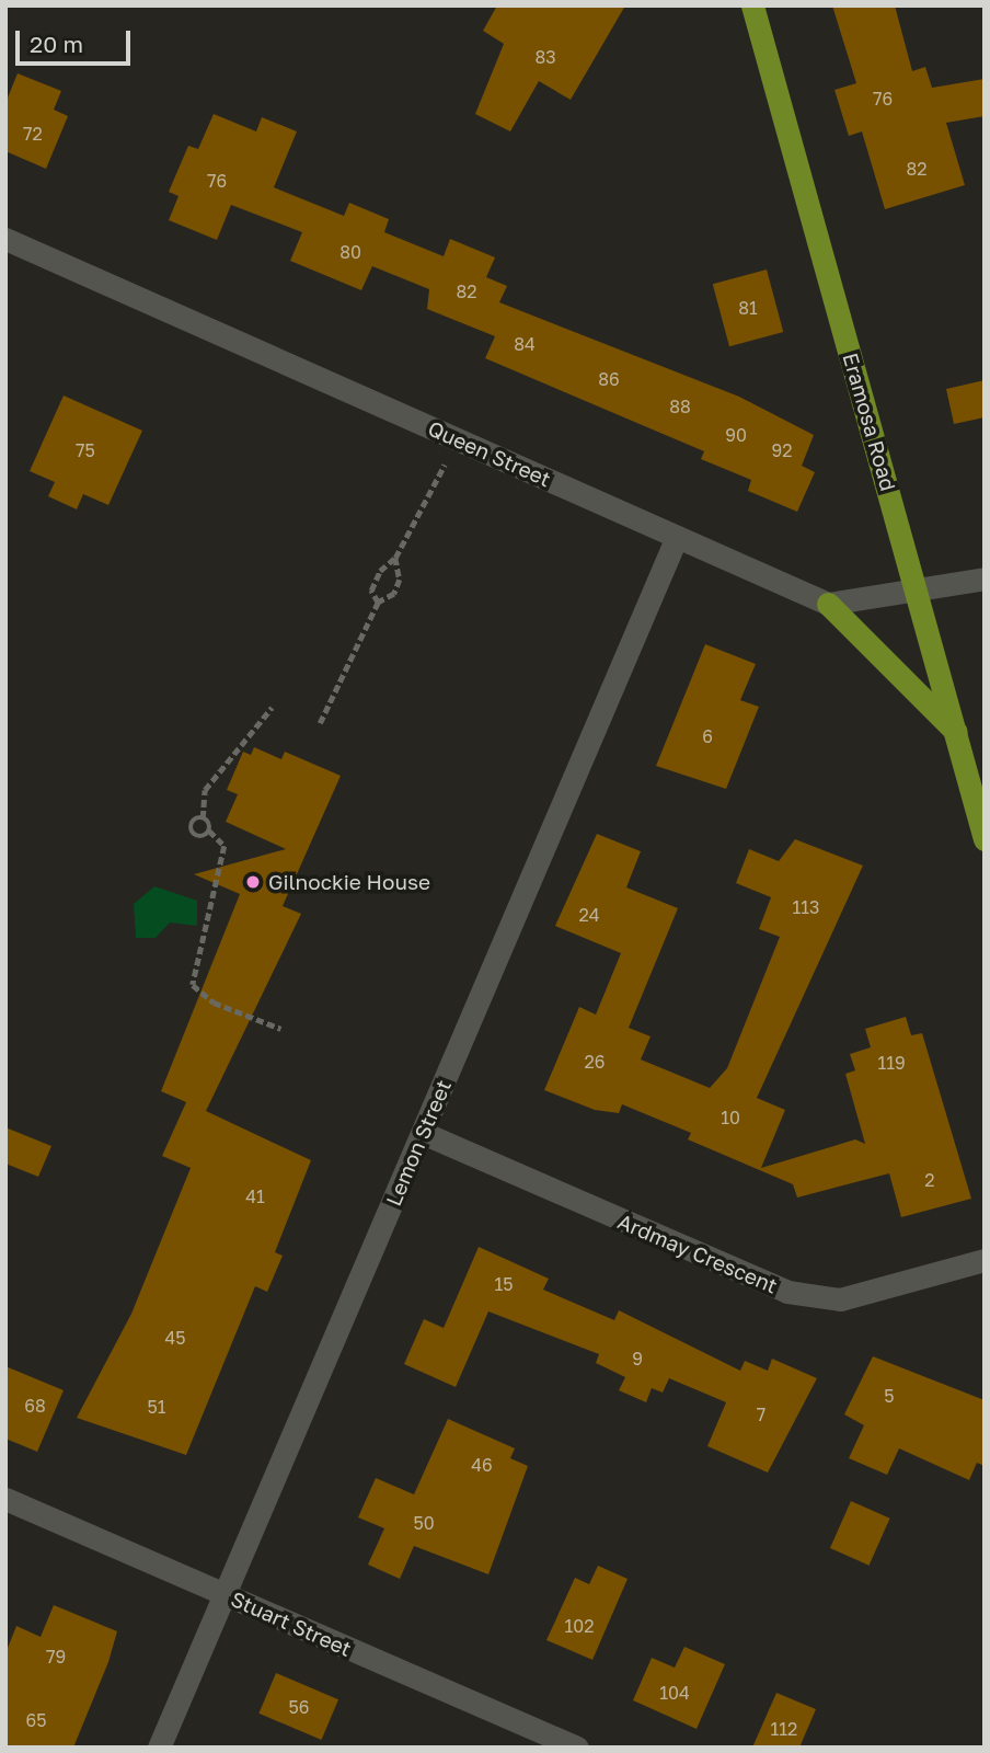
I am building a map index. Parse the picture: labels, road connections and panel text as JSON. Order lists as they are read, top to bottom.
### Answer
{
  "streets": {
    "main road": ["Eramosa Road"],
    "street": [
      "Queen Street",
      "Lemon Street",
      "Ardmay Crescent",
      "Stuart Street"
    ]
  },
  "crossings": [
    ["Queen Street", "Lemon Street"],
    ["Lemon Street", "Ardmay Crescent"],
    ["Lemon Street", "Stuart Street"]
  ],
  "places": ["Gilnockie House"],
  "house_numbers": [
    "83",
    "76",
    "72",
    "82",
    "76",
    "80",
    "82",
    "81",
    "84",
    "86",
    "88",
    "90",
    "75",
    "92",
    "6",
    "113",
    "24",
    "26",
    "119",
    "10",
    "2",
    "41",
    "15",
    "45",
    "9",
    "5",
    "68",
    "51",
    "7",
    "46",
    "50",
    "102",
    "79",
    "104",
    "56",
    "65",
    "112"
  ],
  "scale_bar": "20 m"
}
